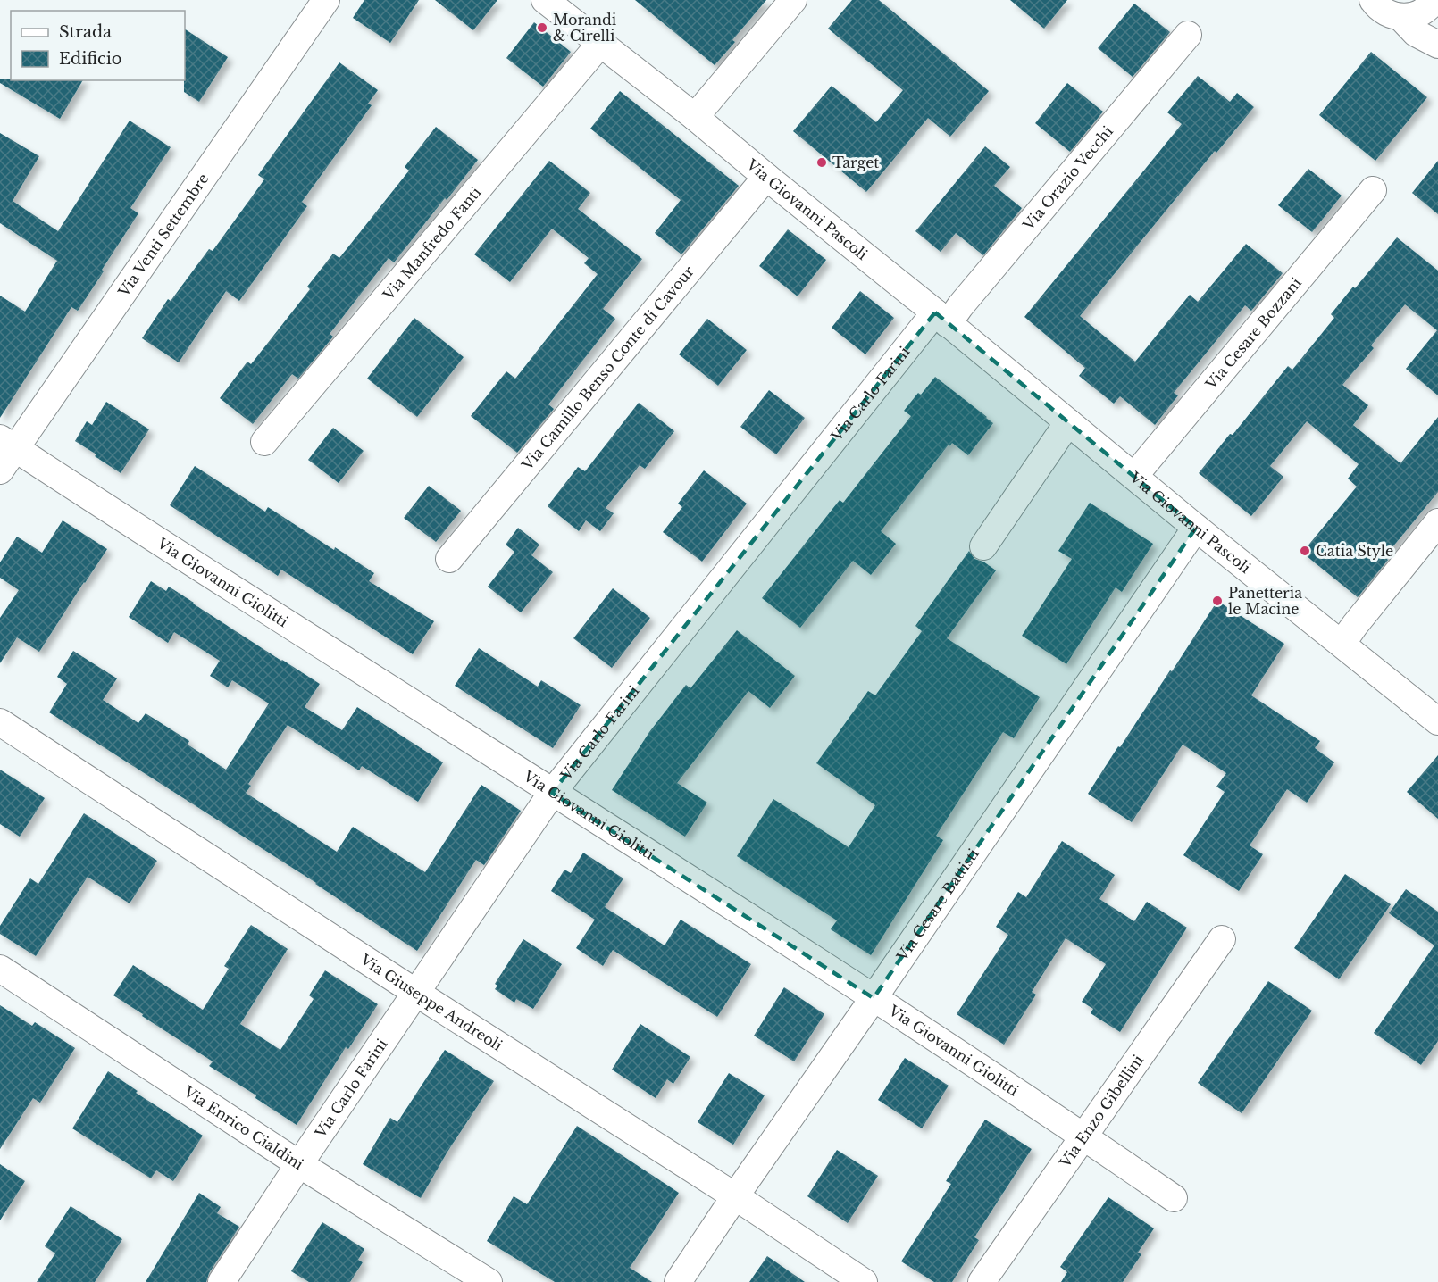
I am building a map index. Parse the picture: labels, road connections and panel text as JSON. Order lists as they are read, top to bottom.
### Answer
{
  "streets": {
    "street": [
      "Via Orazio Vecchi",
      "Via Giovanni Pascoli",
      "Via Venti Settembre",
      "Via Manfredo Fanti",
      "Via Cesare Bozzani",
      "Via Camillo Benso Conte di Cavour",
      "Via Carlo Farini",
      "Via Giovanni Giolitti",
      "Via Cesare Battisti",
      "Via Giuseppe Andreoli",
      "Via Enzo Gibellini",
      "Via Enrico Cialdini"
    ]
  },
  "crossings": [
    ["Via Orazio Vecchi", "Via Giovanni Pascoli"],
    ["Via Orazio Vecchi", "Via Carlo Farini"],
    ["Via Giovanni Pascoli", "Via Manfredo Fanti"],
    ["Via Giovanni Pascoli", "Via Cesare Bozzani"],
    ["Via Giovanni Pascoli", "Via Camillo Benso Conte di Cavour"],
    ["Via Giovanni Pascoli", "Via Carlo Farini"],
    ["Via Giovanni Pascoli", "Via Cesare Battisti"],
    ["Via Venti Settembre", "Via Giovanni Giolitti"],
    ["Via Carlo Farini", "Via Giovanni Giolitti"],
    ["Via Carlo Farini", "Via Giuseppe Andreoli"],
    ["Via Carlo Farini", "Via Enrico Cialdini"],
    ["Via Giovanni Giolitti", "Via Cesare Battisti"],
    ["Via Giovanni Giolitti", "Via Enzo Gibellini"],
    ["Via Cesare Battisti", "Via Giuseppe Andreoli"]
  ],
  "places": [
    "Morandi & Cirelli",
    "Target",
    "Catia Style",
    "Panetteria le Macine"
  ],
  "legend": ["Strada", "Edificio"]
}
